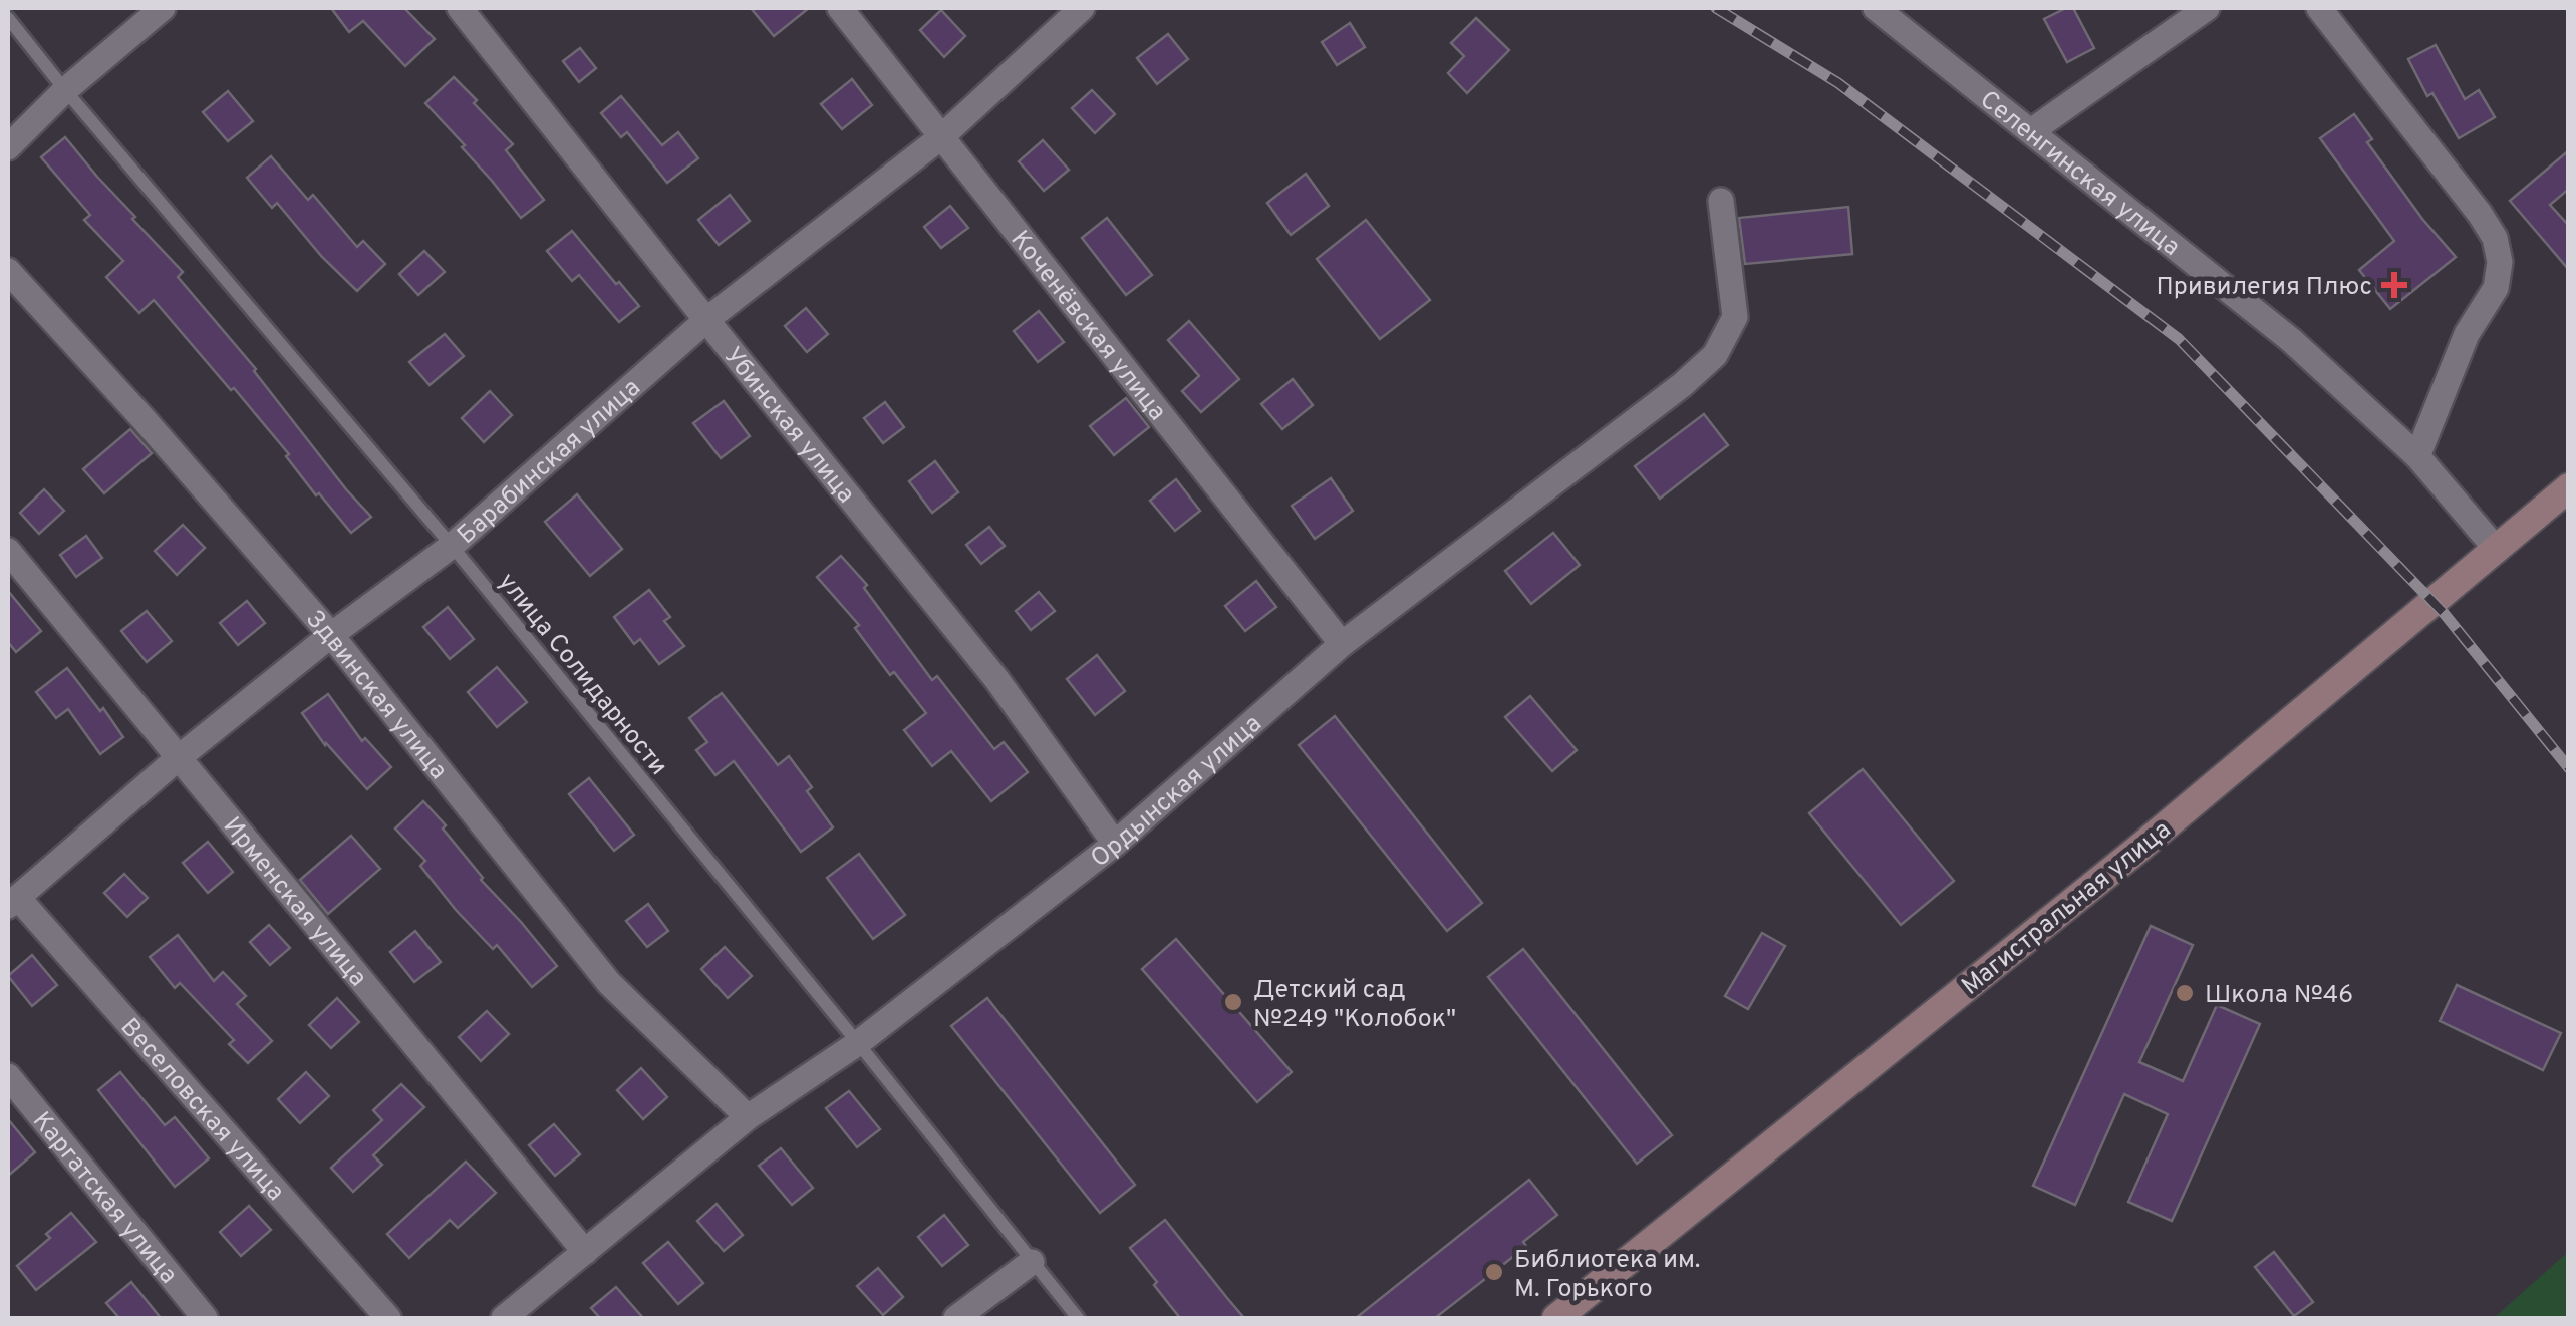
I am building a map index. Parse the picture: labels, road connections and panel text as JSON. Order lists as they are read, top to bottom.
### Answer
{
  "streets": {
    "main road": ["Магистральная улица"],
    "street": [
      "Селенгинская улица",
      "Коченёвская улица",
      "Убинская улица",
      "Барабинская улица",
      "Здвинская улица",
      "Ордынская улица",
      "Ирменская улица",
      "Веселовская улица",
      "Каргатская улица"
    ],
    "lane": ["улица Солидарности"]
  },
  "crossings": [
    ["Селенгинская улица", "Магистральная улица"],
    ["Коченёвская улица", "Барабинская улица"],
    ["Коченёвская улица", "Ордынская улица"],
    ["Убинская улица", "Барабинская улица"],
    ["Убинская улица", "Ордынская улица"],
    ["Барабинская улица", "улица Солидарности"],
    ["Барабинская улица", "Здвинская улица"],
    ["Барабинская улица", "Ирменская улица"],
    ["Барабинская улица", "Веселовская улица"],
    ["улица Солидарности", "Ордынская улица"],
    ["Здвинская улица", "Ордынская улица"],
    ["Ордынская улица", "Ирменская улица"]
  ],
  "places": {
    "health": ["Привилегия Плюс"],
    "other": ["Школа №46", "Детский сад №249 \"Колобок\"", "Библиотека им. М. Горького"]
  }
}
